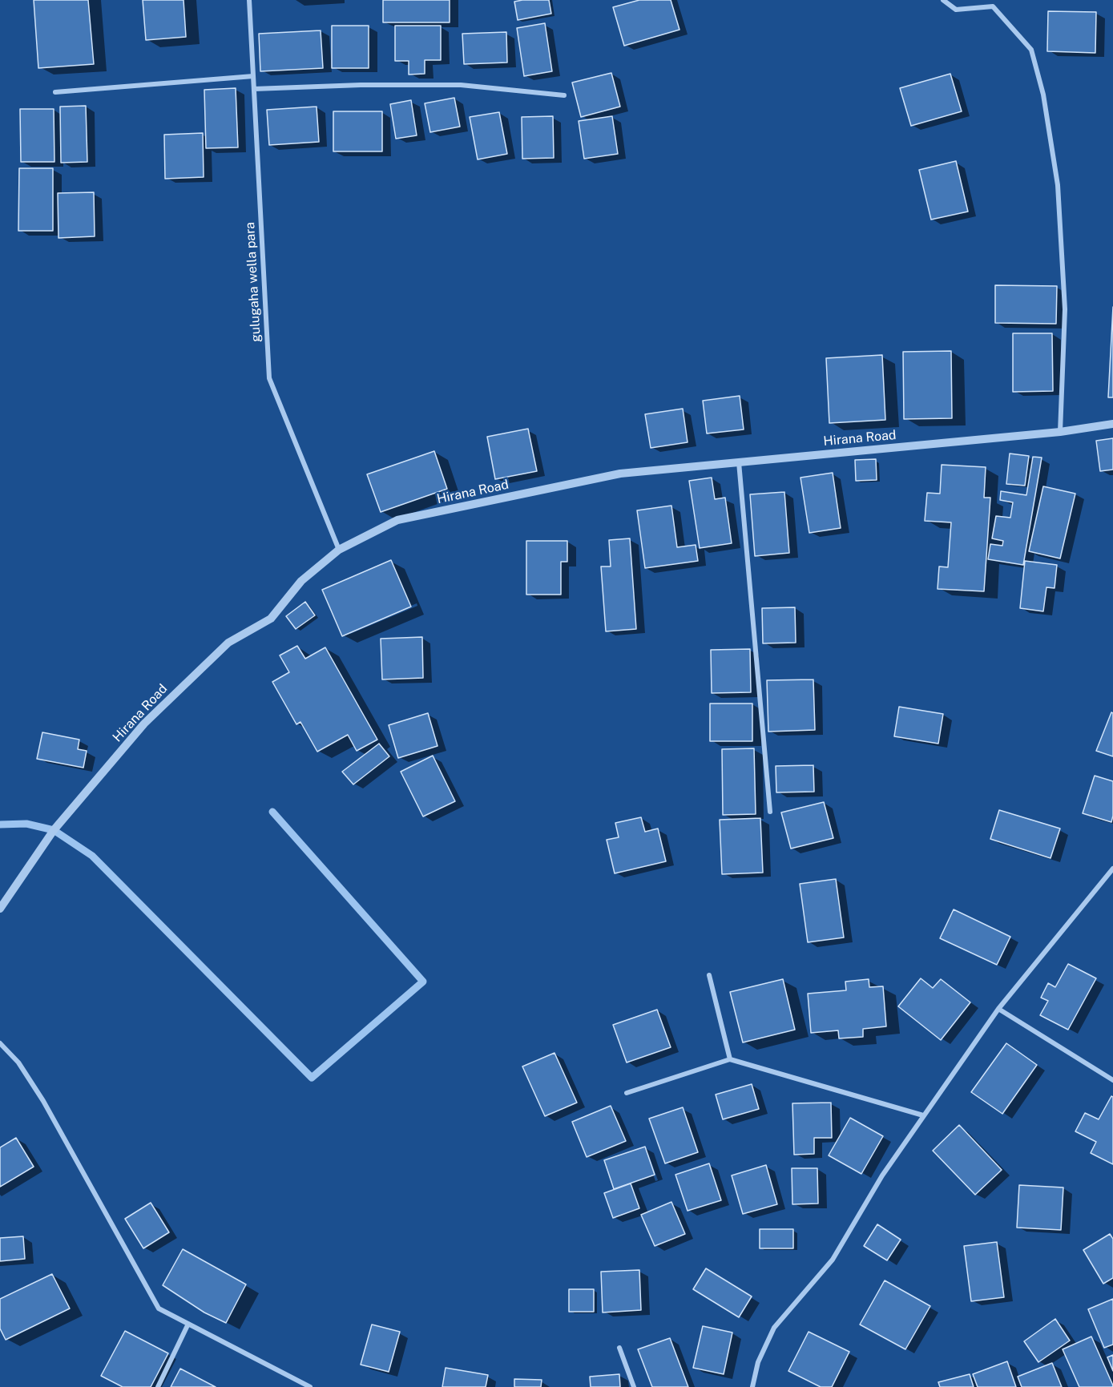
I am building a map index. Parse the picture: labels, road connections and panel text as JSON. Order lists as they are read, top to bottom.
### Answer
{
  "streets": {
    "street": ["gulugaha wella para", "Hirana Road"]
  },
  "crossings": [
    ["gulugaha wella para", "Hirana Road"]
  ]
}
